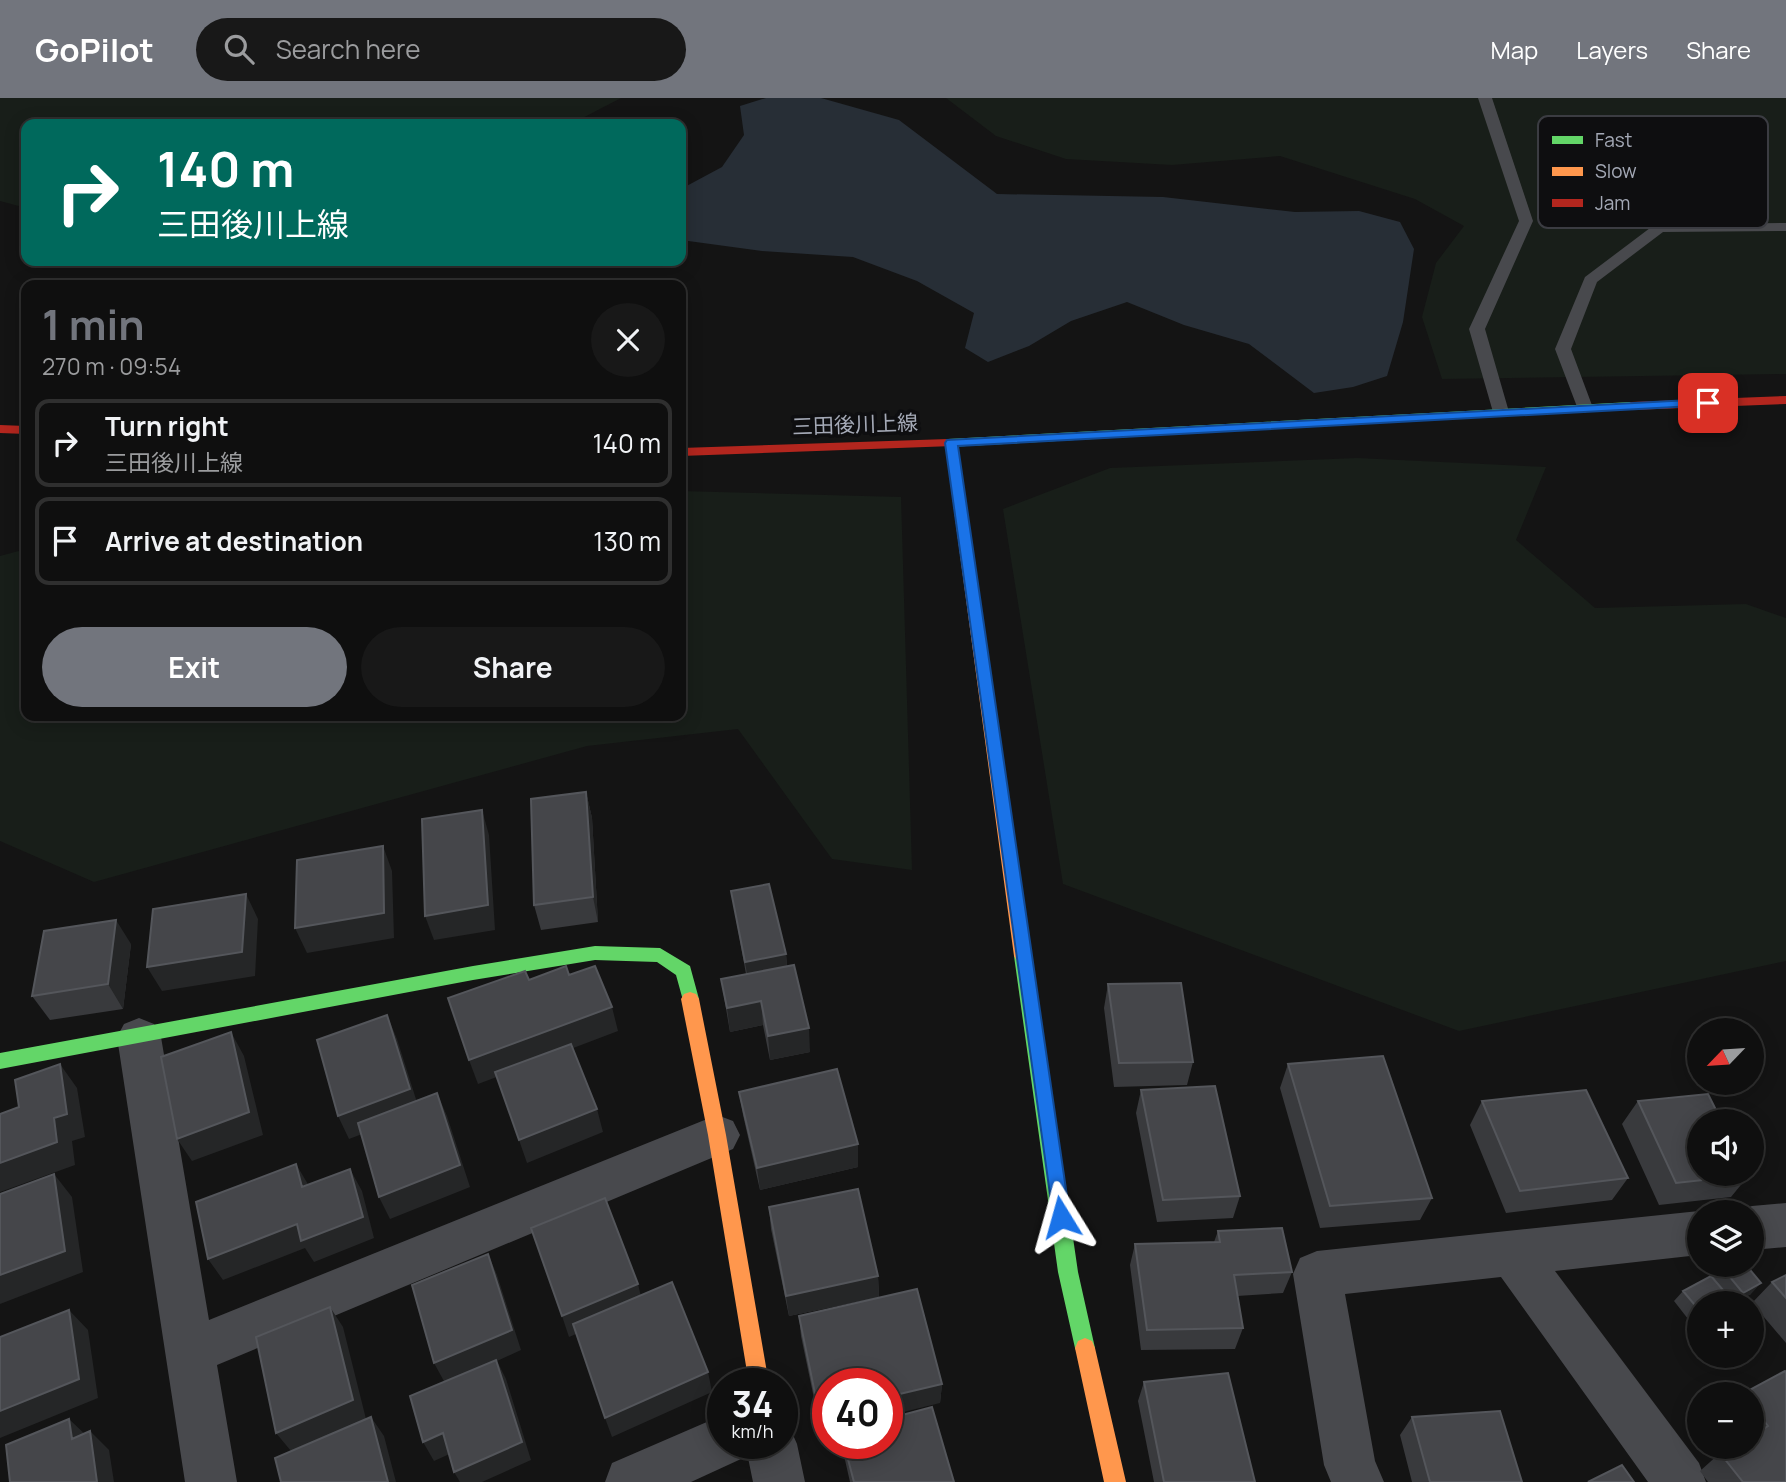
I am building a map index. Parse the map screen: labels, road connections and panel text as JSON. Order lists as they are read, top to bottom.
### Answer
{
  "streets": {
    "street": ["三田後川上線"]
  },
  "legend": ["Fast", "Slow", "Jam"],
  "north": "bottom left",
  "page": {
    "header": "GoPilot",
    "search": "Search here",
    "nav": ["Map", "Layers", "Share"],
    "turn": ["140 m", "三田後川上線"],
    "heading": ["1 min", "270 m · 09:54"],
    "list": [
      {
        "name": "Turn right",
        "note": "三田後川上線",
        "value": "140 m"
      },
      {
        "name": "Arrive at destination",
        "value": "130 m"
      }
    ],
    "buttons": ["Exit", "Share"],
    "map_buttons": ["+", "−"],
    "speed": "34 km/h",
    "limit": "40"
  }
}
